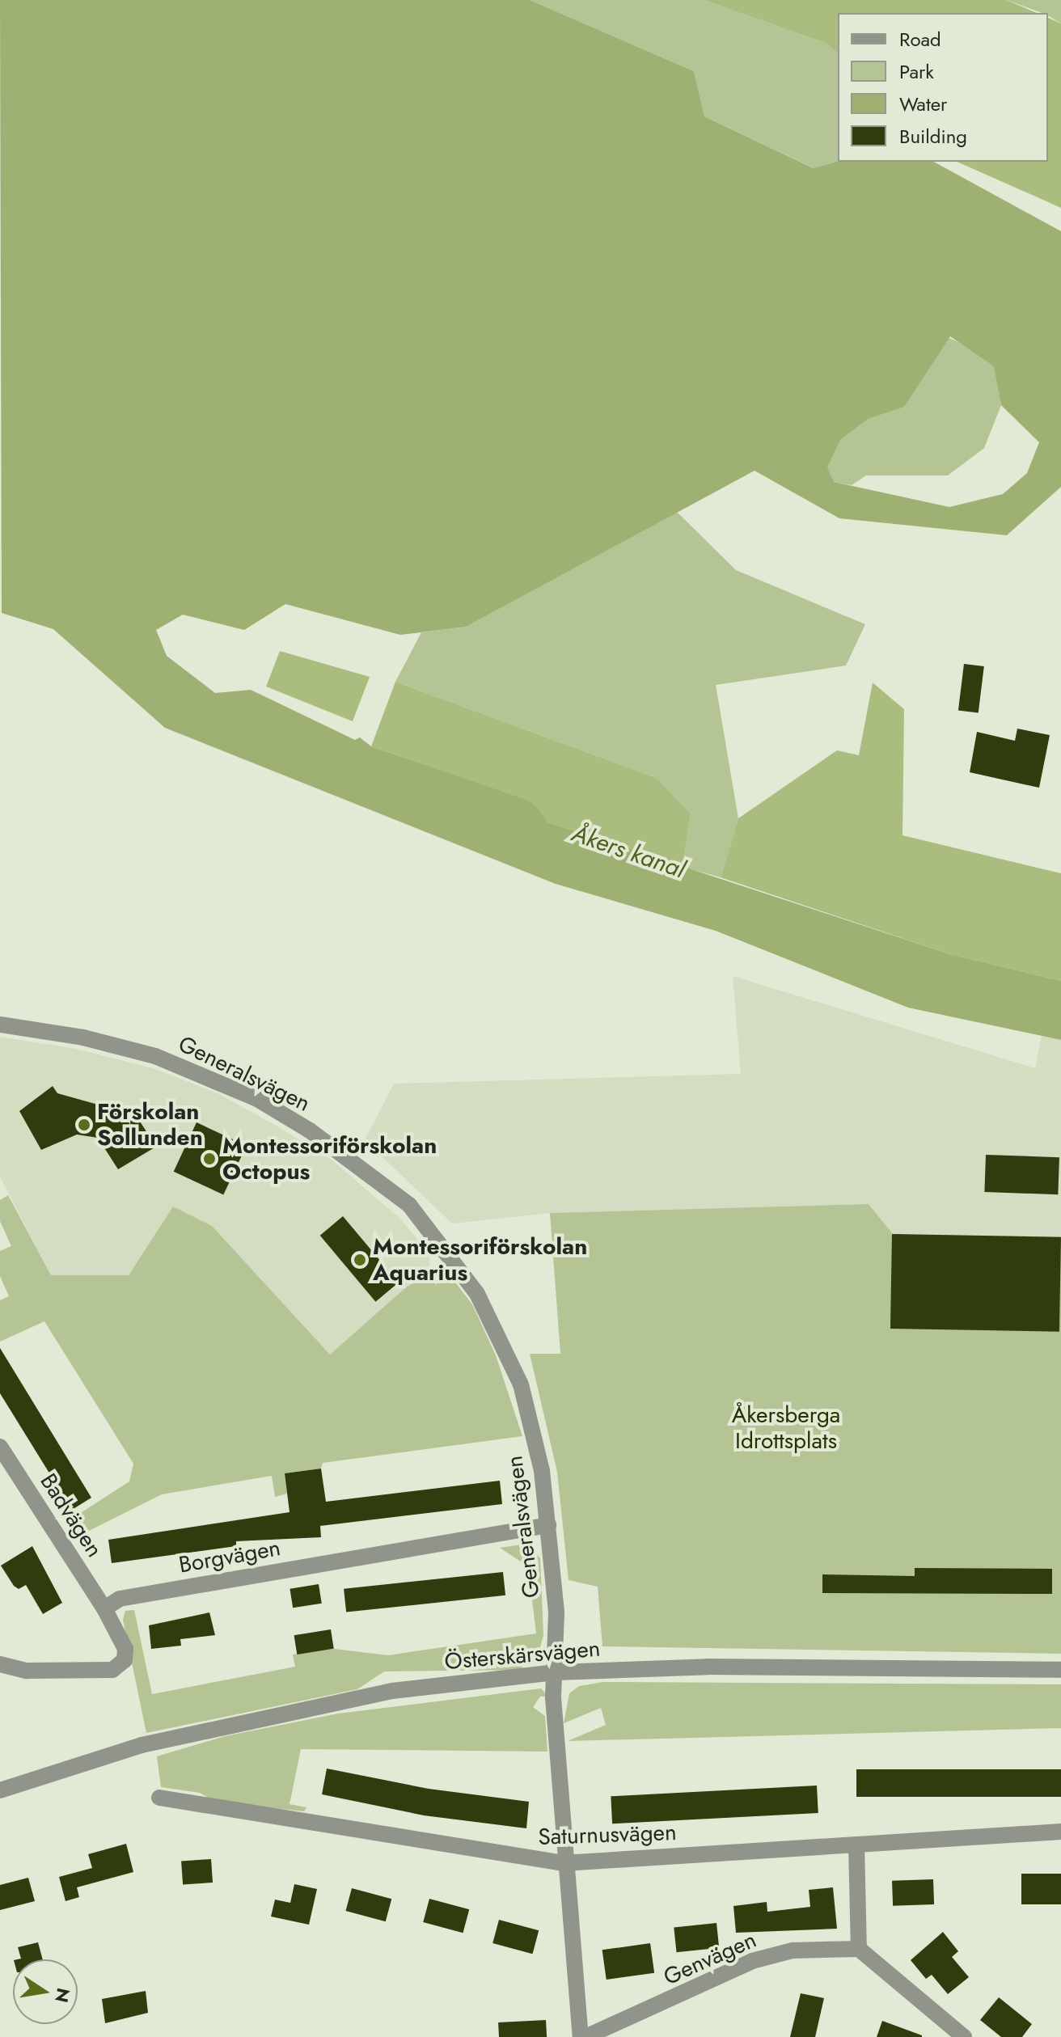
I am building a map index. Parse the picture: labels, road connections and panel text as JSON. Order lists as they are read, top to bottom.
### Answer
{
  "streets": {
    "street": [
      "Generalsvägen",
      "Badvägen",
      "Borgvägen",
      "Österskärsvägen",
      "Saturnusvägen",
      "Genvägen"
    ]
  },
  "crossings": [
    ["Generalsvägen", "Borgvägen"],
    ["Generalsvägen", "Österskärsvägen"],
    ["Generalsvägen", "Saturnusvägen"],
    ["Badvägen", "Borgvägen"]
  ],
  "water": ["Åkers kanal"],
  "parks": ["Åkersberga Idrottsplats"],
  "places": ["Förskolan Sollunden", "Montessoriförskolan Octopus", "Montessoriförskolan Aquarius"],
  "legend": [
    "Road",
    "Park",
    "Water",
    "Building"
  ],
  "north": "right"
}
